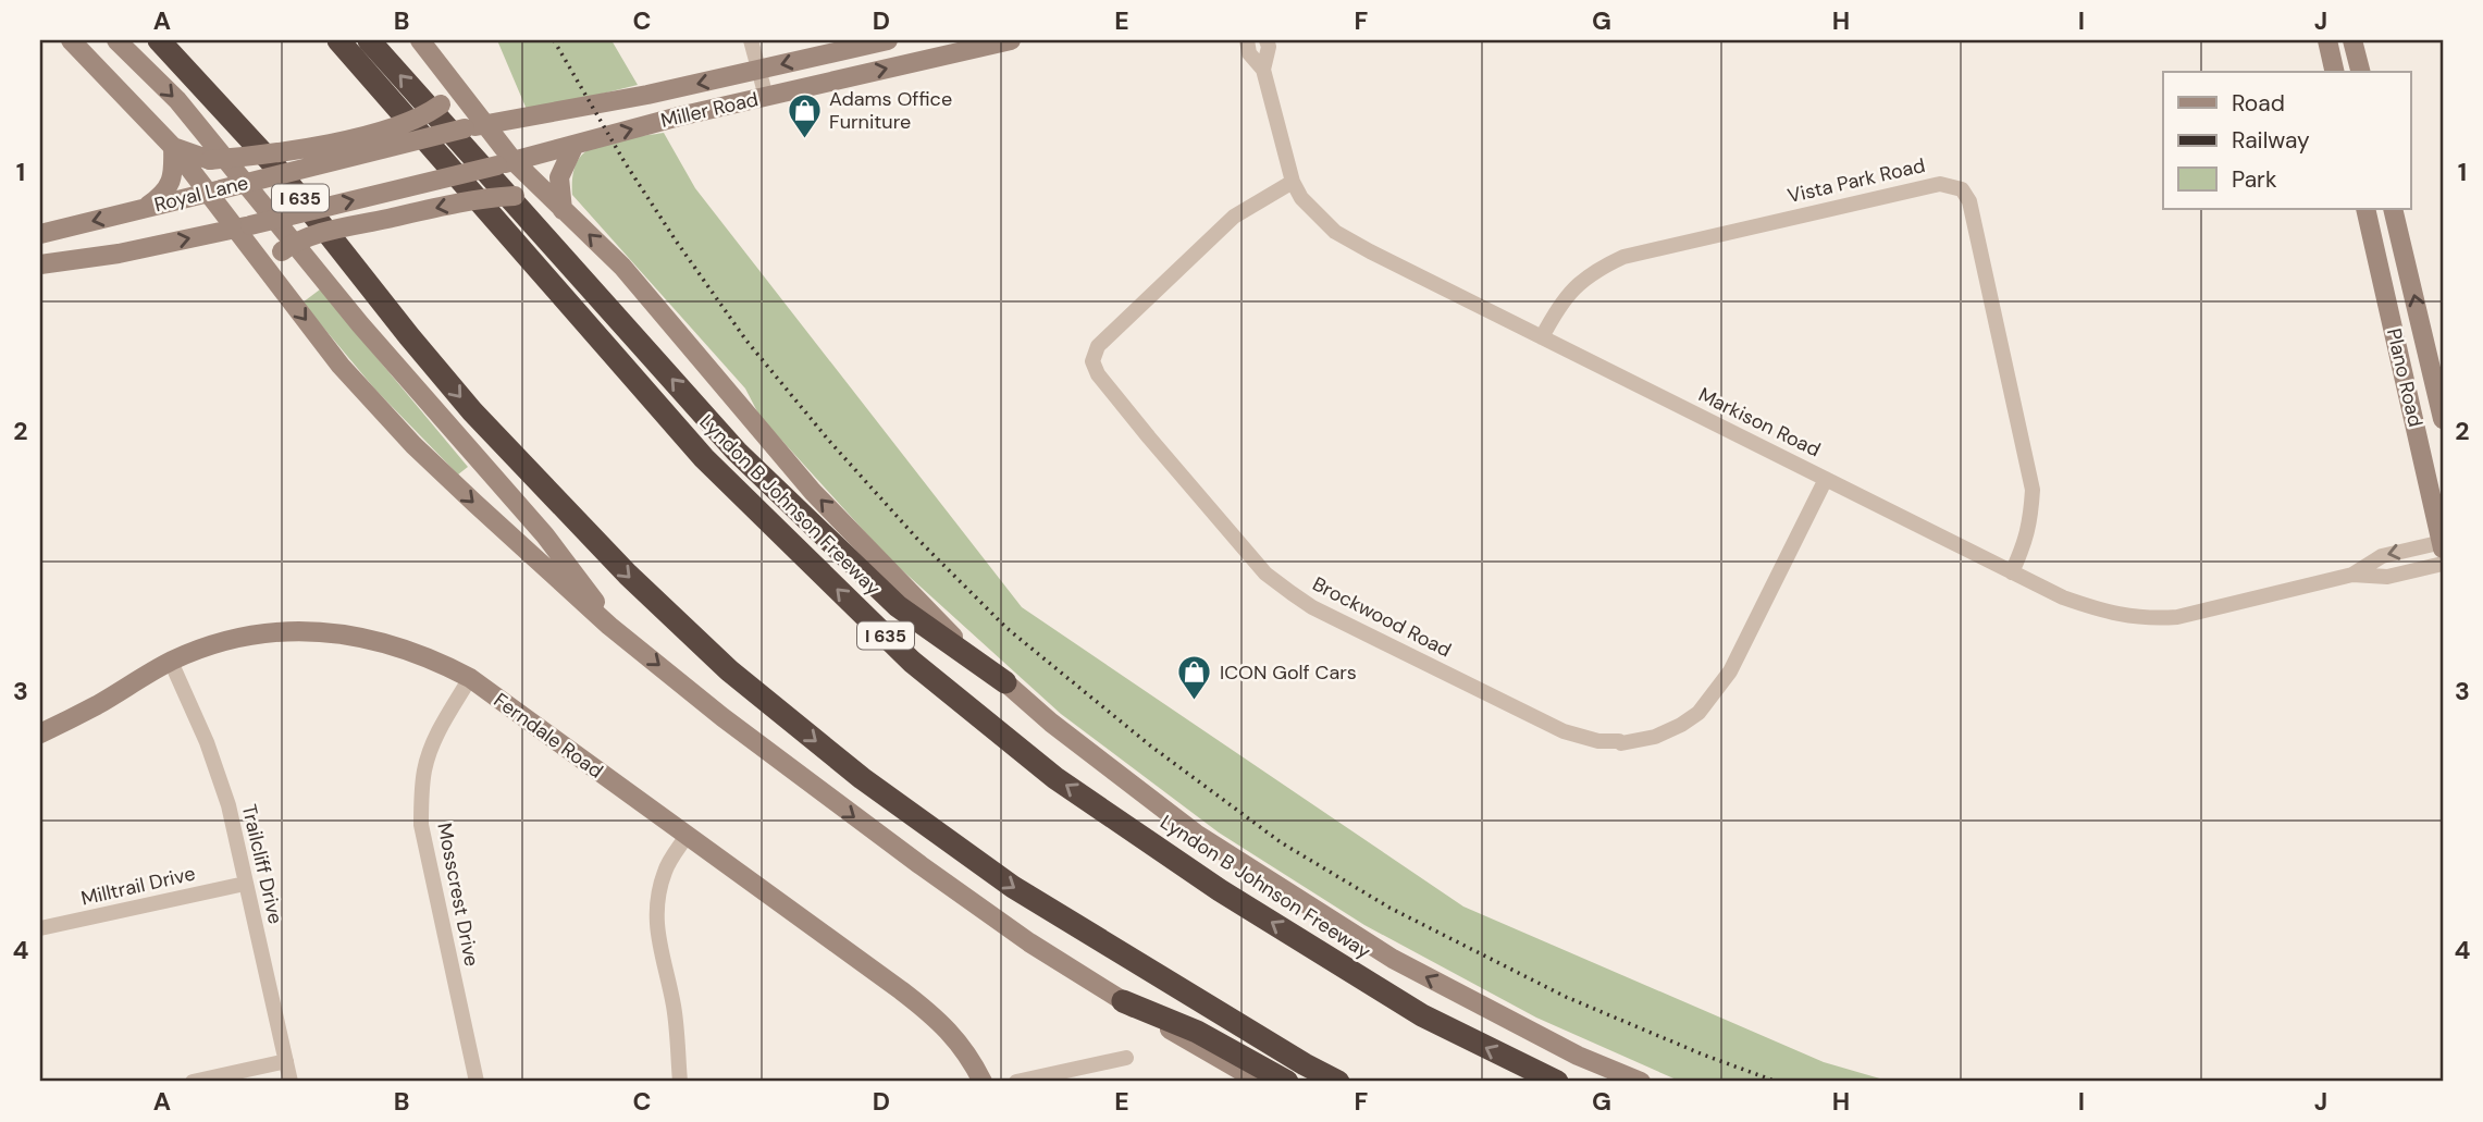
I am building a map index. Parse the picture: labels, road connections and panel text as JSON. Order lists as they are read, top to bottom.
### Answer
{
  "streets": {
    "highway": ["I 635", "Lyndon B Johnson Freeway"],
    "main road": [
      "Miller Road",
      "Royal Lane",
      "Plano Road",
      "Ferndale Road"
    ],
    "street": [
      "Vista Park Road",
      "Markison Road",
      "Brockwood Road",
      "Trailcliff Drive",
      "Milltrail Drive",
      "Mosscrest Drive"
    ]
  },
  "crossings": [
    ["Miller Road", "Royal Lane"],
    ["Vista Park Road", "Markison Road"],
    ["Plano Road", "Markison Road"],
    ["Markison Road", "Brockwood Road"],
    ["Ferndale Road", "Trailcliff Drive"],
    ["Ferndale Road", "Mosscrest Drive"],
    ["Trailcliff Drive", "Milltrail Drive"]
  ],
  "places": {
    "shop": ["Adams Office Furniture", "ICON Golf Cars"]
  },
  "legend": ["Road", "Railway", "Park"],
  "grid": {
    "columns": [
      "A",
      "B",
      "C",
      "D",
      "E",
      "F",
      "G",
      "H",
      "I",
      "J"
    ],
    "rows": [
      "1",
      "2",
      "3",
      "4"
    ]
  }
}
